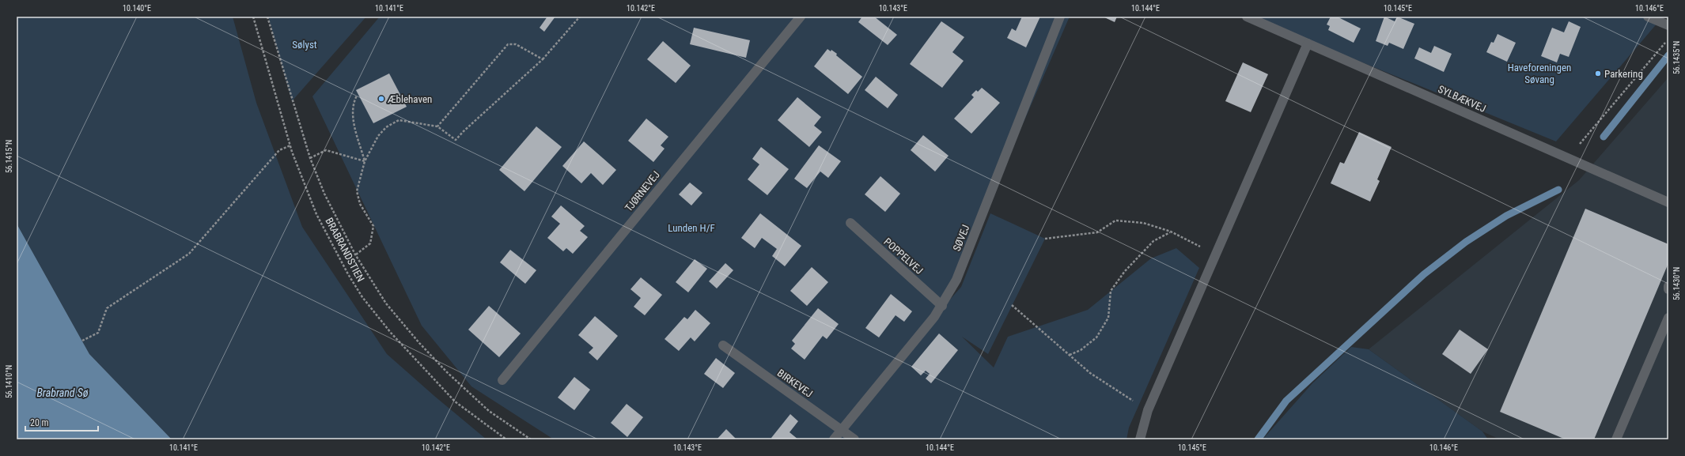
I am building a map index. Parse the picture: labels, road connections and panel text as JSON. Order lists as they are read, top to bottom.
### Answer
{
  "streets": {
    "street": [
      "SYLBÆKVEJ",
      "TJØRNEVEJ",
      "SØVEJ",
      "POPPELVEJ",
      "BIRKEVEJ"
    ],
    "path": ["BRABRANDSTIEN"]
  },
  "crossings": [
    ["SØVEJ", "POPPELVEJ"],
    ["SØVEJ", "BIRKEVEJ"]
  ],
  "water": ["Brabrand Sø"],
  "parks": ["Sølyst", "Haveforeningen Søvang", "Lunden H/F"],
  "places": ["Parkering", "Æblehaven"],
  "scale_bar": "20 m",
  "coordinates": [
    "10.140°E",
    "10.141°E",
    "10.142°E",
    "10.143°E",
    "10.144°E",
    "10.145°E",
    "10.146°E",
    "56.1435°N",
    "56.1415°N",
    "56.1430°N",
    "56.1410°N"
  ]
}
